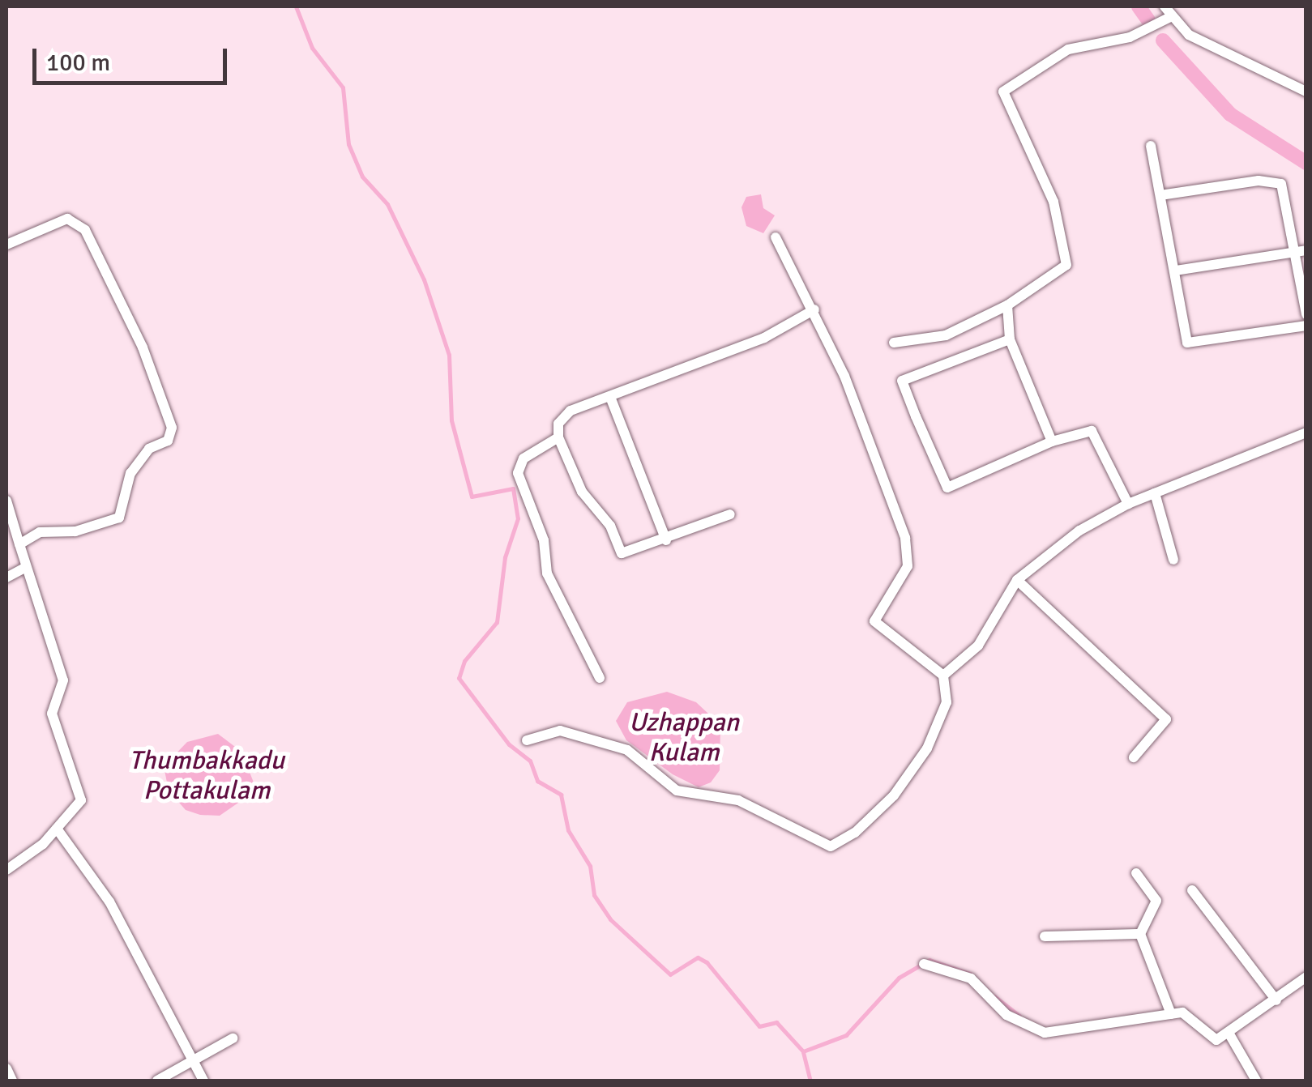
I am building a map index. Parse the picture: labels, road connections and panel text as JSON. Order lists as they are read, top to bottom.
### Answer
{
  "water": ["Uzhappan Kulam", "Thumbakkadu Pottakulam"],
  "scale_bar": "100 m"
}
